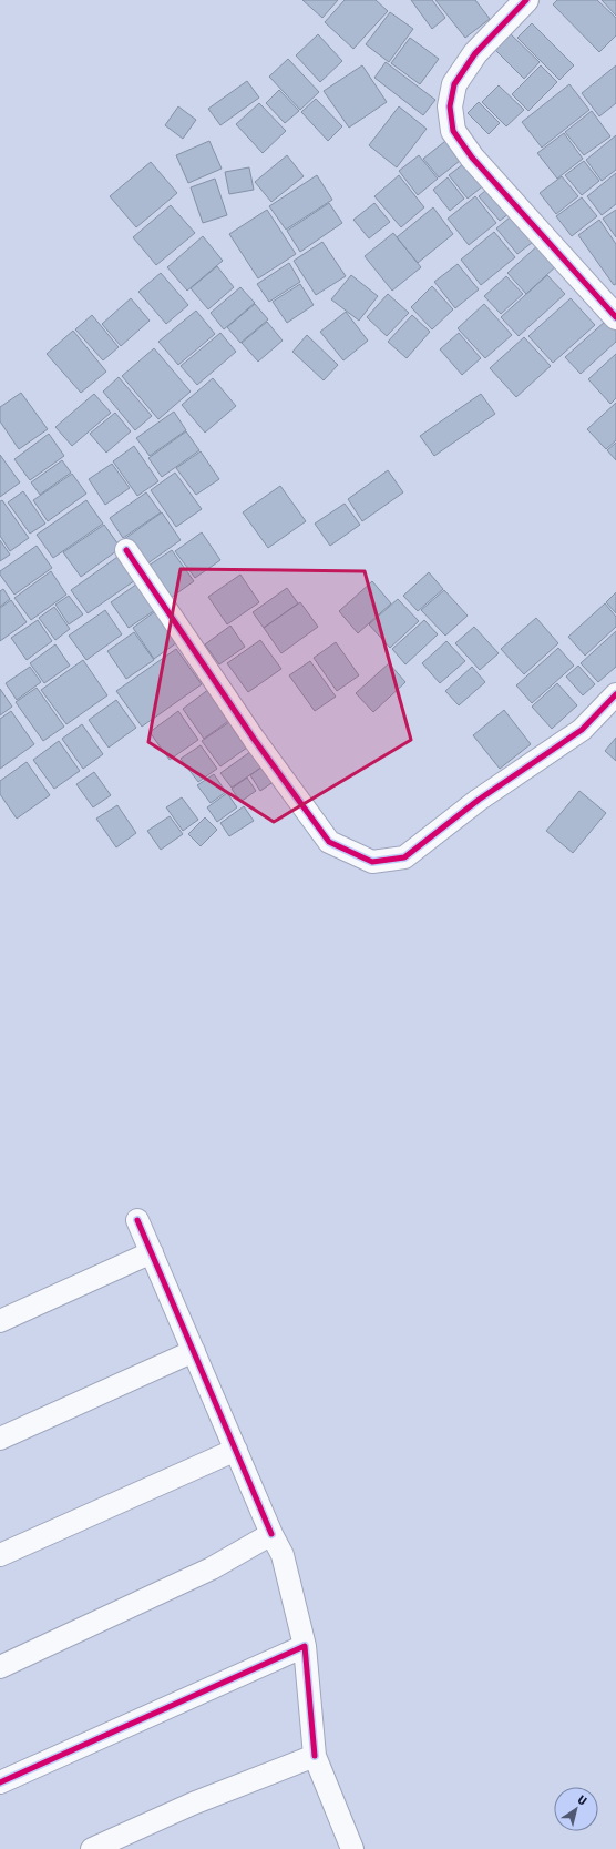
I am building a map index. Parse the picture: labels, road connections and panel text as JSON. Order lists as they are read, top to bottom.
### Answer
{
  "north": "top right"
}
